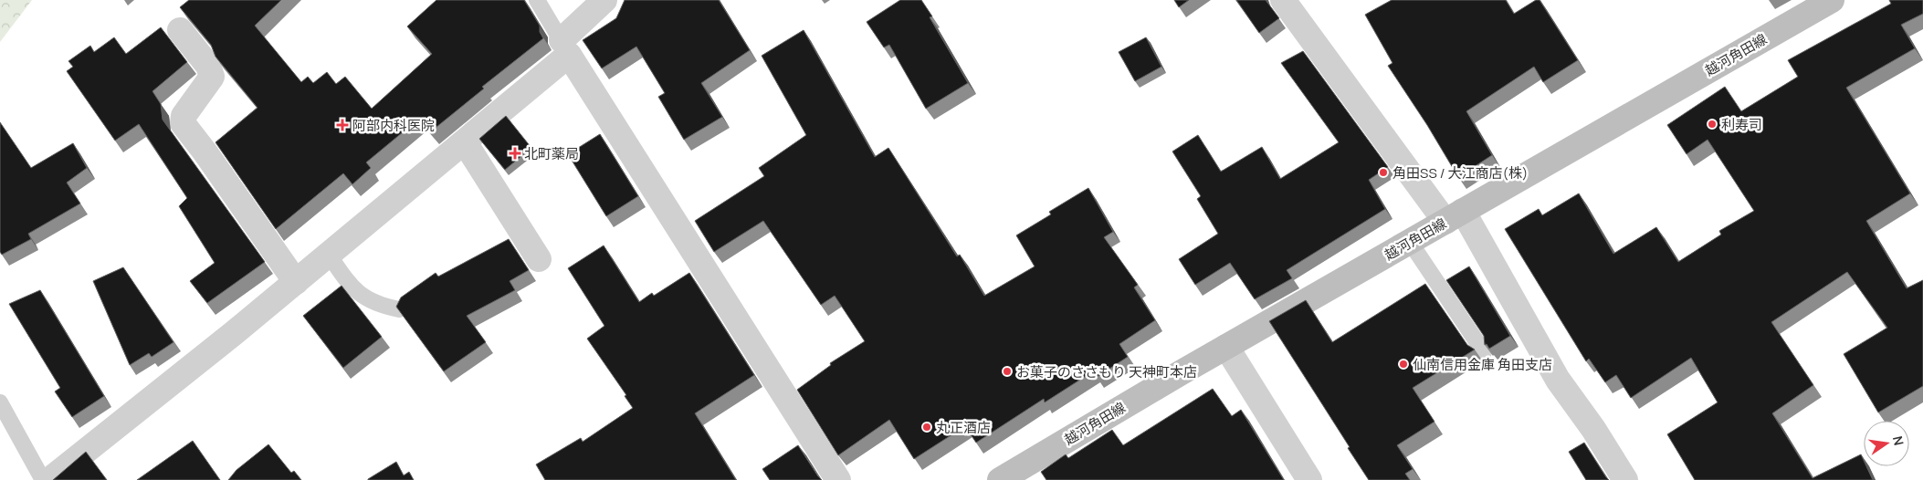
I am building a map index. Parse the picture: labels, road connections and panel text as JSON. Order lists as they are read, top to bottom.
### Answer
{
  "streets": {
    "main road": ["越河角田線"]
  },
  "places": {
    "other": [
      "利寿司",
      "角田SS / 大江商店(株)",
      "仙南信用金庫 角田支店",
      "お菓子のささもり 天神町本店",
      "丸正酒店"
    ],
    "health": ["阿部内科医院", "北町薬局"]
  },
  "north": "right"
}
